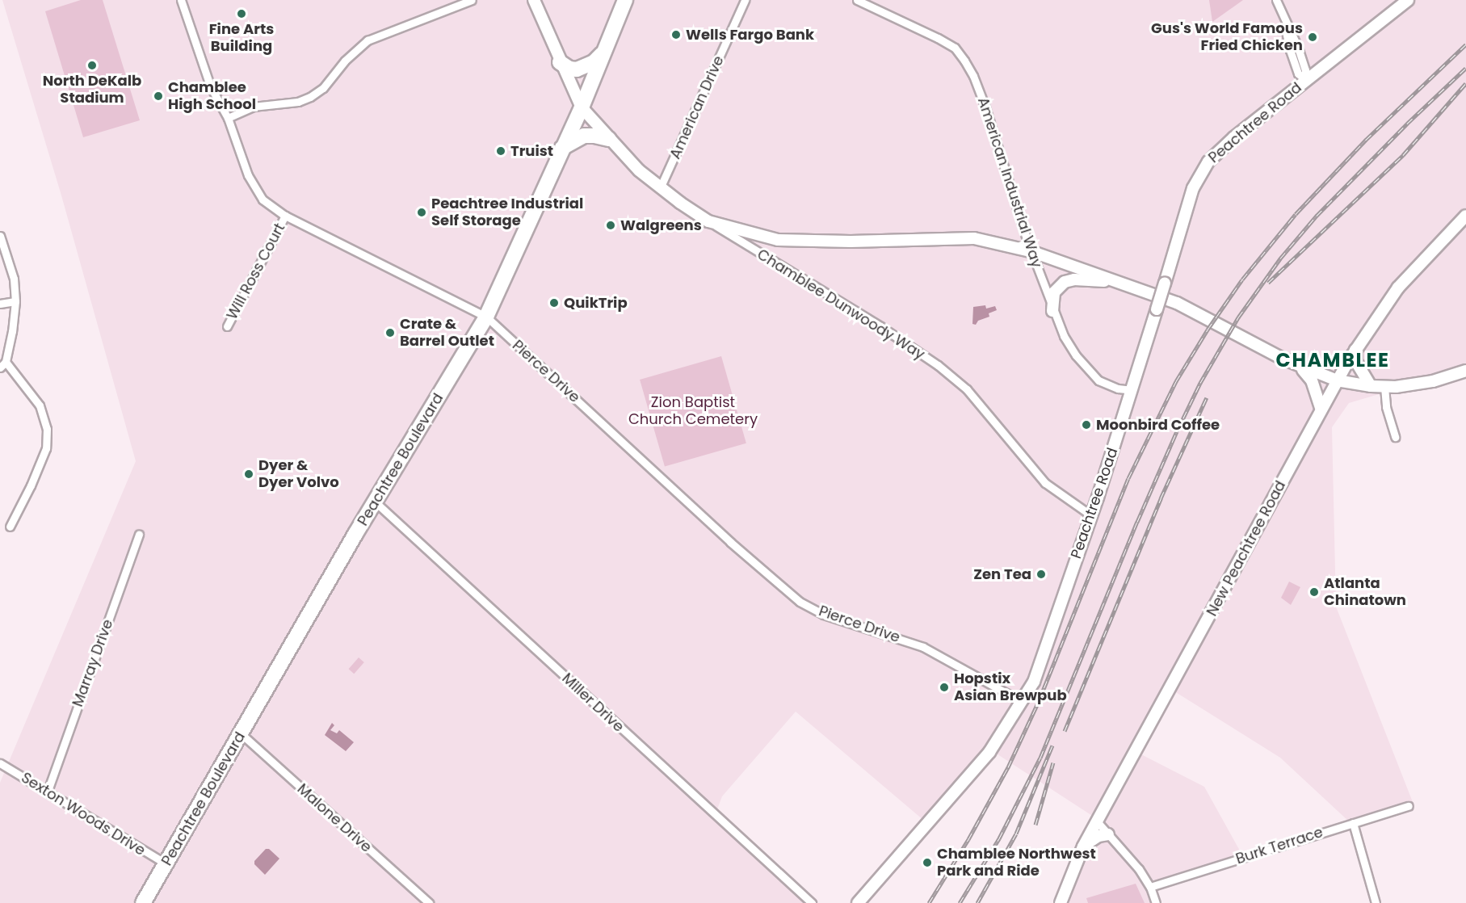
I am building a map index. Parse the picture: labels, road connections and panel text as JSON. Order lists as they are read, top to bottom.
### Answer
{
  "streets": {
    "highway": ["Peachtree Boulevard"],
    "street": [
      "American Drive",
      "Peachtree Road",
      "American Industrial Way",
      "Will Ross Court",
      "Chamblee Dunwoody Way",
      "Pierce Drive",
      "New Peachtree Road",
      "Marray Drive",
      "Miller Drive",
      "Sexton Woods Drive",
      "Malone Drive",
      "Burk Terrace"
    ]
  },
  "crossings": [
    ["Peachtree Road", "American Industrial Way"],
    ["Peachtree Road", "Chamblee Dunwoody Way"],
    ["Peachtree Road", "Pierce Drive"],
    ["Will Ross Court", "Pierce Drive"],
    ["Pierce Drive", "Peachtree Boulevard"],
    ["Peachtree Boulevard", "Miller Drive"],
    ["Peachtree Boulevard", "Sexton Woods Drive"],
    ["Peachtree Boulevard", "Malone Drive"],
    ["Marray Drive", "Sexton Woods Drive"]
  ],
  "districts": ["CHAMBLEE"],
  "parks": ["Zion Baptist Church Cemetery"],
  "places": [
    "Fine Arts Building",
    "Wells Fargo Bank",
    "Gus's World Famous Fried Chicken",
    "North DeKalb Stadium",
    "Chamblee High School",
    "Truist",
    "Peachtree Industrial Self Storage",
    "Walgreens",
    "QuikTrip",
    "Crate & Barrel Outlet",
    "Moonbird Coffee",
    "Dyer & Dyer Volvo",
    "Zen Tea",
    "Atlanta Chinatown",
    "Hopstix Asian Brewpub",
    "Chamblee Northwest Park and Ride"
  ]
}
